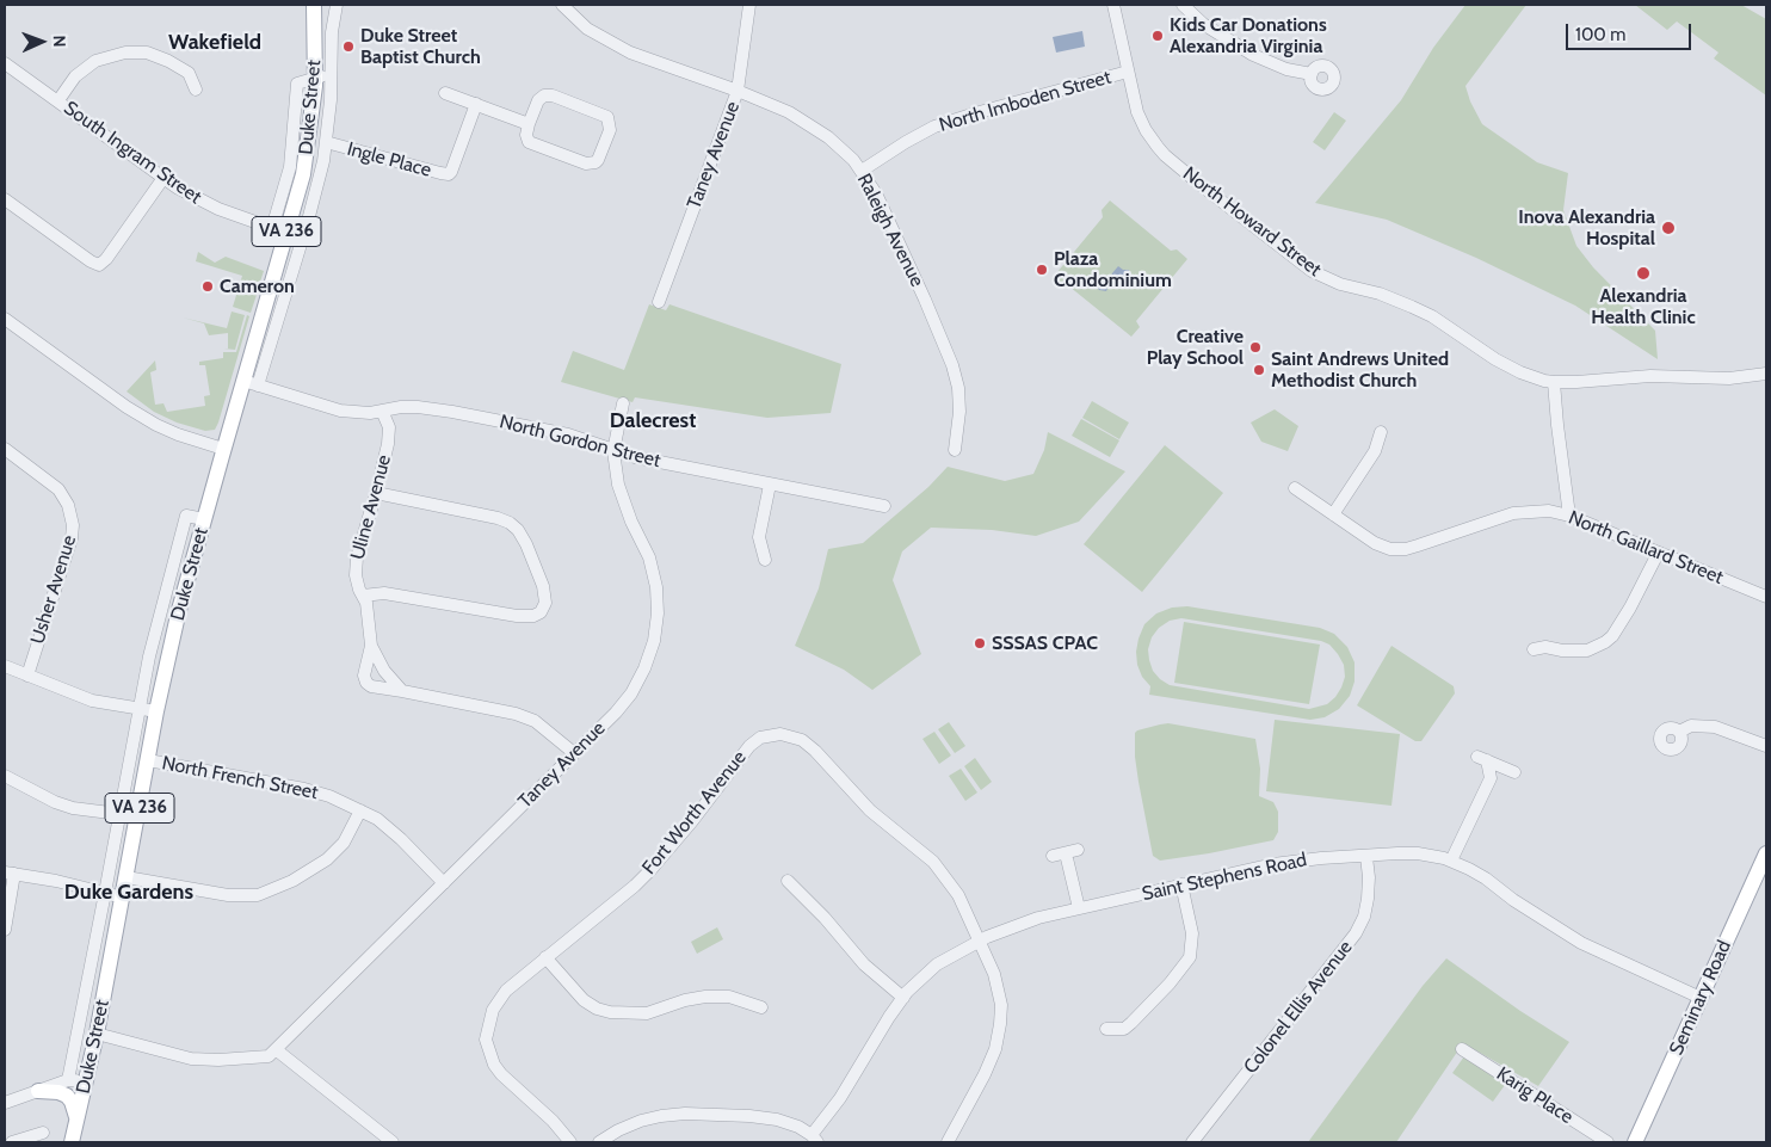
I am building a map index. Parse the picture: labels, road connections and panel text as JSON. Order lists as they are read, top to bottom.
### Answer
{
  "streets": {
    "main road": ["Duke Street", "VA 236", "Seminary Road"],
    "street": [
      "North Imboden Street",
      "South Ingram Street",
      "Taney Avenue",
      "Ingle Place",
      "North Howard Street",
      "Raleigh Avenue",
      "North Gordon Street",
      "Uline Avenue",
      "North Gaillard Street",
      "Usher Avenue",
      "North French Street",
      "Fort Worth Avenue",
      "Saint Stephens Road",
      "Colonel Ellis Avenue",
      "Karig Place"
    ]
  },
  "crossings": [
    ["North Imboden Street", "North Howard Street"],
    ["North Imboden Street", "Raleigh Avenue"],
    ["Duke Street", "South Ingram Street"],
    ["Duke Street", "North Gordon Street"],
    ["Duke Street", "North French Street"],
    ["Taney Avenue", "Raleigh Avenue"],
    ["Taney Avenue", "North Gordon Street"],
    ["Taney Avenue", "North French Street"],
    ["North Gordon Street", "Uline Avenue"],
    ["Fort Worth Avenue", "Saint Stephens Road"],
    ["Saint Stephens Road", "Seminary Road"],
    ["Saint Stephens Road", "Colonel Ellis Avenue"]
  ],
  "districts": ["Wakefield", "Dalecrest", "Duke Gardens"],
  "places": [
    "Kids Car Donations Alexandria Virginia",
    "Duke Street Baptist Church",
    "Inova Alexandria Hospital",
    "Plaza Condominium",
    "Alexandria Health Clinic",
    "Cameron",
    "Creative Play School",
    "Saint Andrews United Methodist Church",
    "SSSAS CPAC"
  ],
  "scale_bar": "100 m",
  "north": "right"
}
